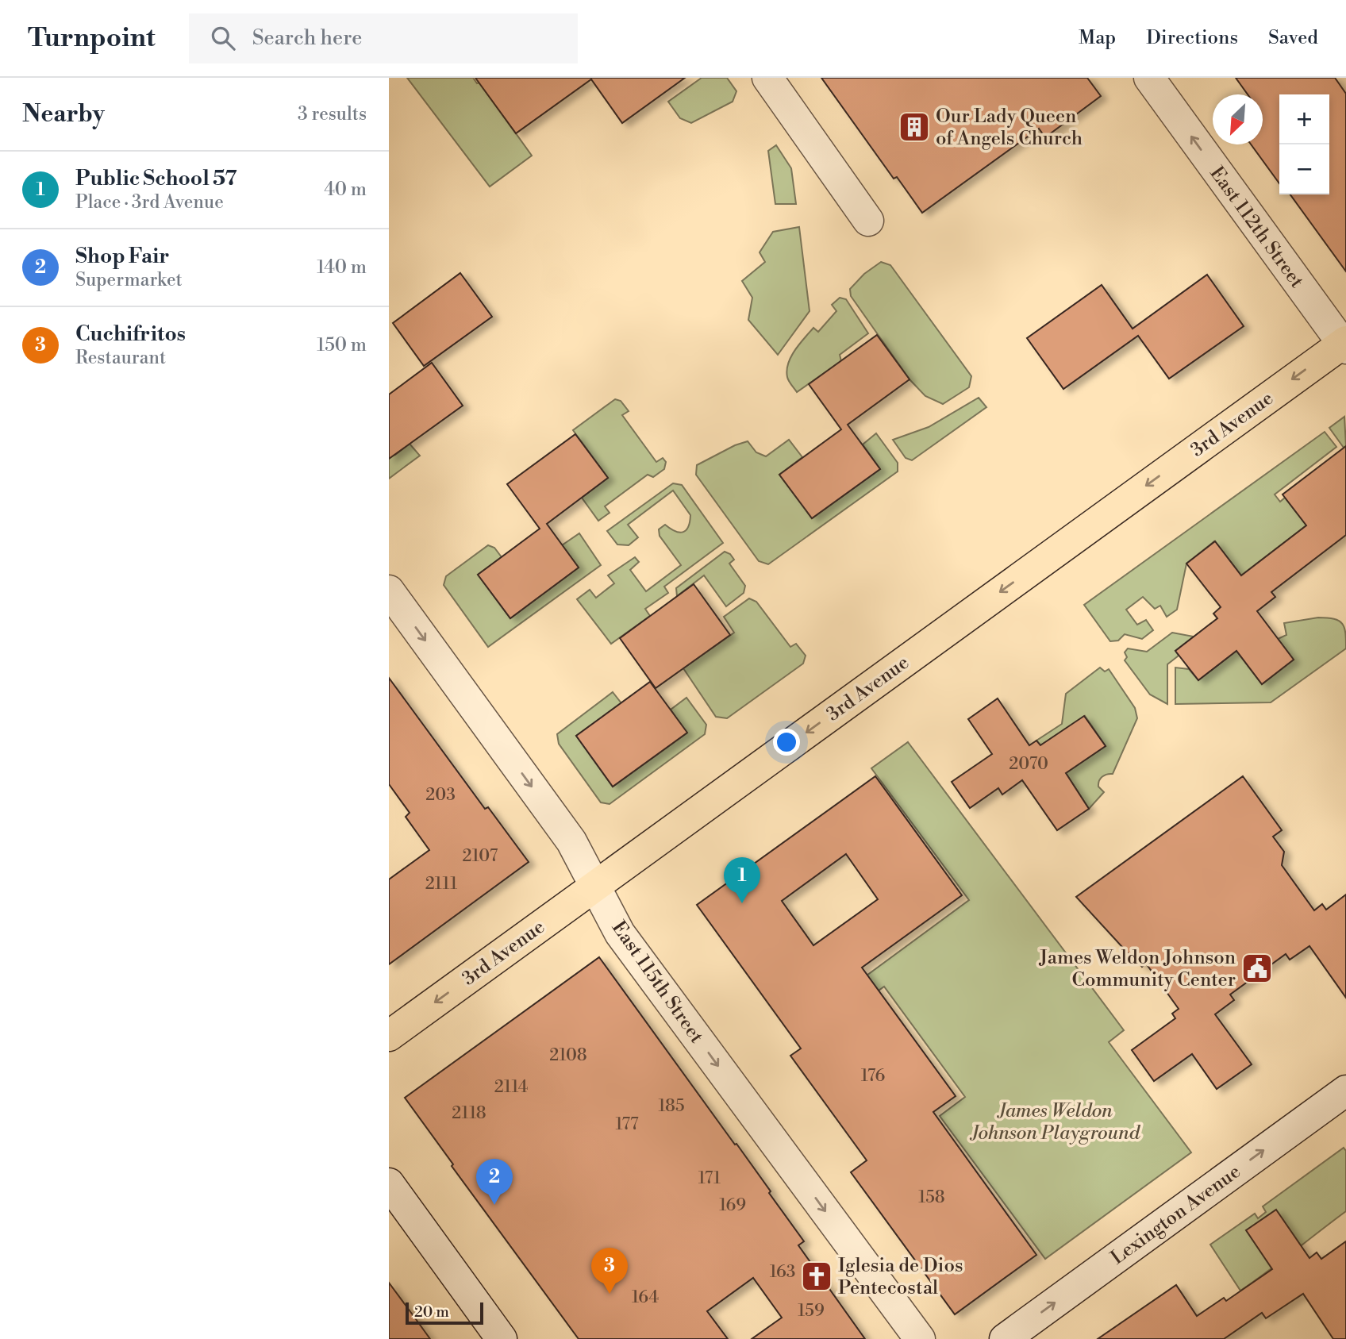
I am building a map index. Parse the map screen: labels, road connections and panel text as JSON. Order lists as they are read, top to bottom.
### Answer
{
  "streets": {
    "main road": ["3rd Avenue"],
    "street": ["East 112th Street", "East 115th Street", "Lexington Avenue"]
  },
  "crossings": [
    ["East 112th Street", "3rd Avenue"],
    ["3rd Avenue", "East 115th Street"]
  ],
  "one_way": [
    "East 112th Street",
    "3rd Avenue",
    "East 115th Street",
    "Lexington Avenue"
  ],
  "parks": ["James Weldon Johnson Playground"],
  "places": {
    "building": ["Our Lady Queen of Angels Church"],
    "public building": ["James Weldon Johnson Community Center"],
    "church": ["Iglesia de Dios Pentecostal"]
  },
  "house_numbers": [
    "2070",
    "203",
    "2107",
    "2111",
    "2108",
    "176",
    "2114",
    "185",
    "2118",
    "177",
    "171",
    "158",
    "169",
    "163",
    "164",
    "159"
  ],
  "scale_bar": "20 m",
  "north": "bottom left",
  "page": {
    "header": "Turnpoint",
    "search": "Search here",
    "nav": ["Map", "Directions", "Saved"],
    "heading": ["Nearby", "3 results"],
    "map_buttons": ["+", "−"],
    "list": [
      {
        "mark": "1",
        "name": "Public School 57",
        "note": "Place · 3rd Avenue",
        "value": "40 m"
      },
      {
        "mark": "2",
        "name": "Shop Fair",
        "note": "Supermarket",
        "value": "140 m"
      },
      {
        "mark": "3",
        "name": "Cuchifritos",
        "note": "Restaurant",
        "value": "150 m"
      }
    ],
    "pins": ["1", "2", "3"],
    "scale": "20 m"
  }
}
